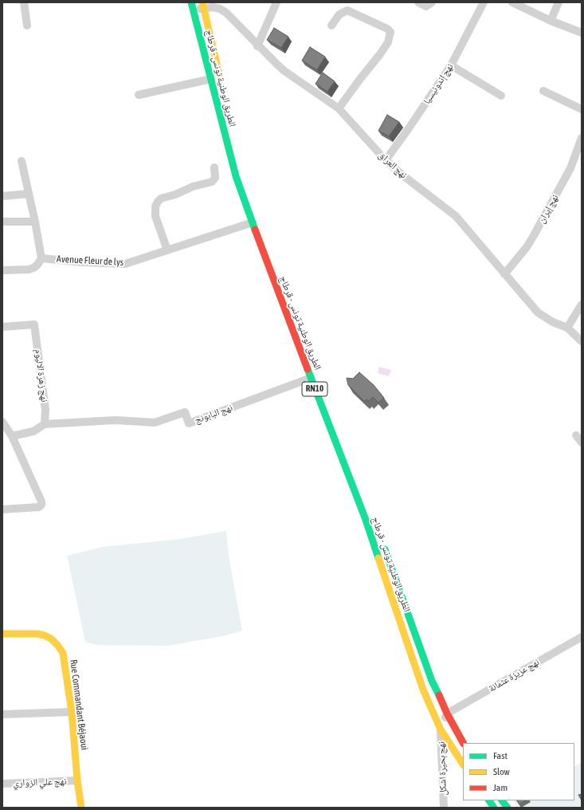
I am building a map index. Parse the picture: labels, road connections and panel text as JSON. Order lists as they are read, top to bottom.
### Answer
{
  "streets": {
    "main road": ["الطريق الوطنية تونس - قرطاج", "RN10", "Rue Commandant Béjaoui"],
    "street": [
      "نهج إندونيسيا",
      "نهج العراق",
      "نهج إيران",
      "Avenue Fleur de lys",
      "نهج زهرة الاليوم",
      "نهج البابونج",
      "نهج عزيزة عثمانة",
      "نهج بحيرة اشكل",
      "نهج علي الزواري"
    ]
  },
  "crossings": [
    ["الطريق الوطنية تونس - قرطاج", "نهج العراق"],
    ["الطريق الوطنية تونس - قرطاج", "Avenue Fleur de lys"],
    ["الطريق الوطنية تونس - قرطاج", "نهج البابونج"],
    ["الطريق الوطنية تونس - قرطاج", "نهج عزيزة عثمانة"],
    ["الطريق الوطنية تونس - قرطاج", "نهج بحيرة اشكل"],
    ["نهج إندونيسيا", "نهج العراق"],
    ["نهج العراق", "نهج إيران"],
    ["نهج زهرة الاليوم", "نهج البابونج"],
    ["Rue Commandant Béjaoui", "نهج علي الزواري"]
  ],
  "legend": ["Fast", "Slow", "Jam"]
}
